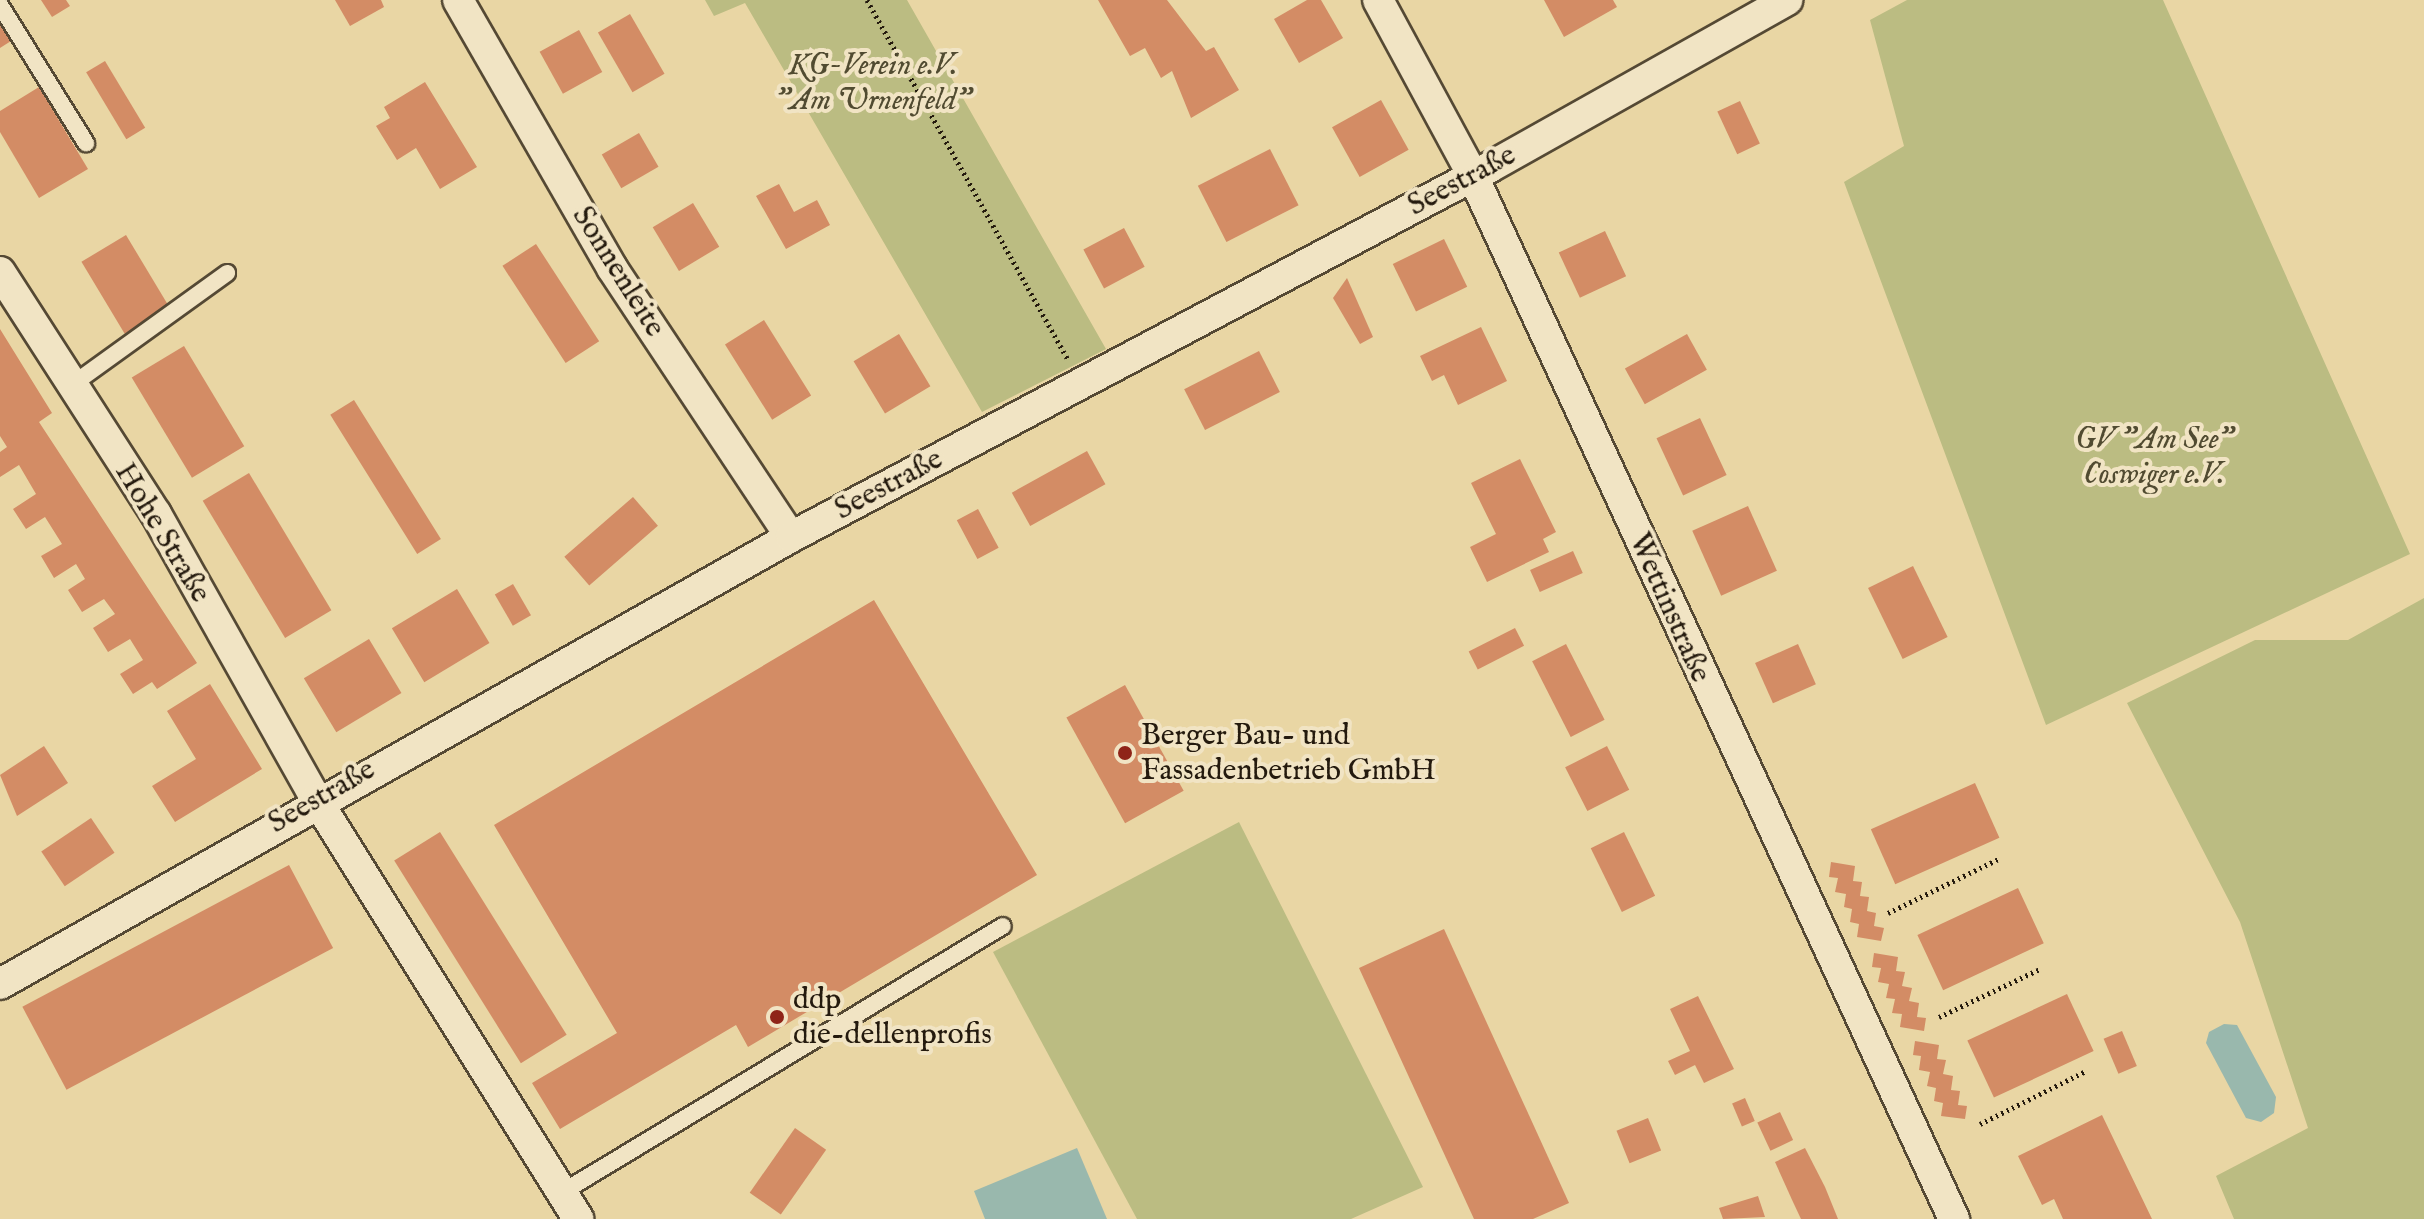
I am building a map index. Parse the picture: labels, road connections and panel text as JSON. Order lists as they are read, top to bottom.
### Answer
{
  "streets": {
    "street": [
      "Seestraße",
      "Sonnenleite",
      "Hohe Straße",
      "Wettinstraße"
    ]
  },
  "crossings": [
    ["Seestraße", "Sonnenleite"],
    ["Seestraße", "Hohe Straße"],
    ["Seestraße", "Wettinstraße"]
  ],
  "parks": ["KG-Verein e.V. \"Am Urnenfeld\"", "GV \"Am See\" Coswiger e.V."],
  "places": ["Berger Bau- und Fassadenbetrieb GmbH", "ddp die-dellenprofis"]
}
